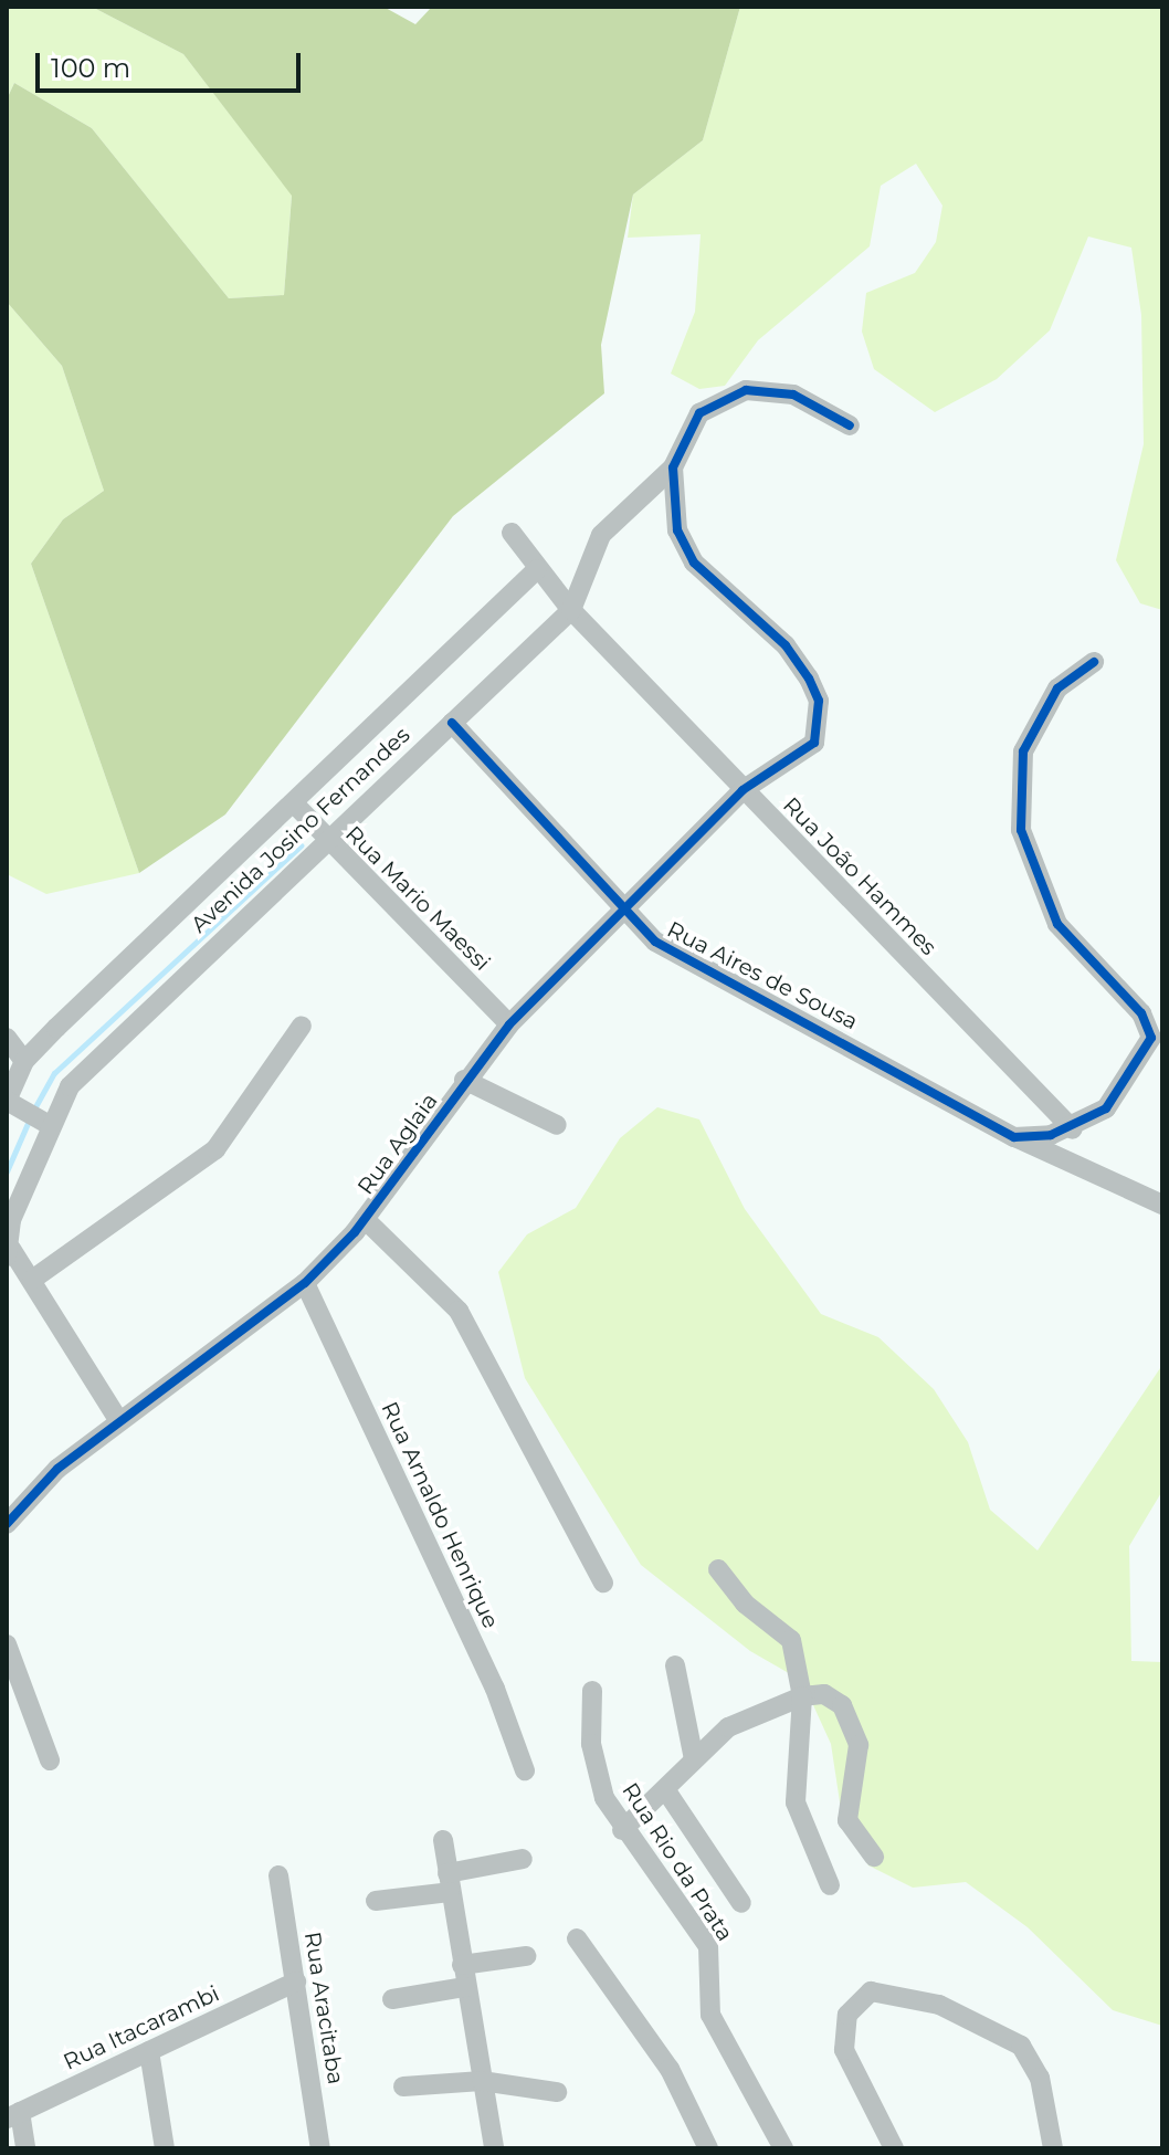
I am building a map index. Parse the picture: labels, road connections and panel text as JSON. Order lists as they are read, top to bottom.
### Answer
{
  "streets": {
    "street": [
      "Avenida Josino Fernandes",
      "Rua João Hammes",
      "Rua Mario Maessi",
      "Rua Aires de Sousa",
      "Rua Aglaia",
      "Rua Arnaldo Henrique",
      "Rua Rio da Prata",
      "Rua Aracitaba",
      "Rua Itacarambi"
    ]
  },
  "crossings": [
    ["Avenida Josino Fernandes", "Rua João Hammes"],
    ["Avenida Josino Fernandes", "Rua Mario Maessi"],
    ["Avenida Josino Fernandes", "Rua Aires de Sousa"],
    ["Avenida Josino Fernandes", "Rua Aglaia"],
    ["Rua João Hammes", "Rua Aglaia"],
    ["Rua Mario Maessi", "Rua Aglaia"],
    ["Rua Aires de Sousa", "Rua Aglaia"],
    ["Rua Aglaia", "Rua Arnaldo Henrique"],
    ["Rua Aracitaba", "Rua Itacarambi"]
  ],
  "scale_bar": "100 m"
}
